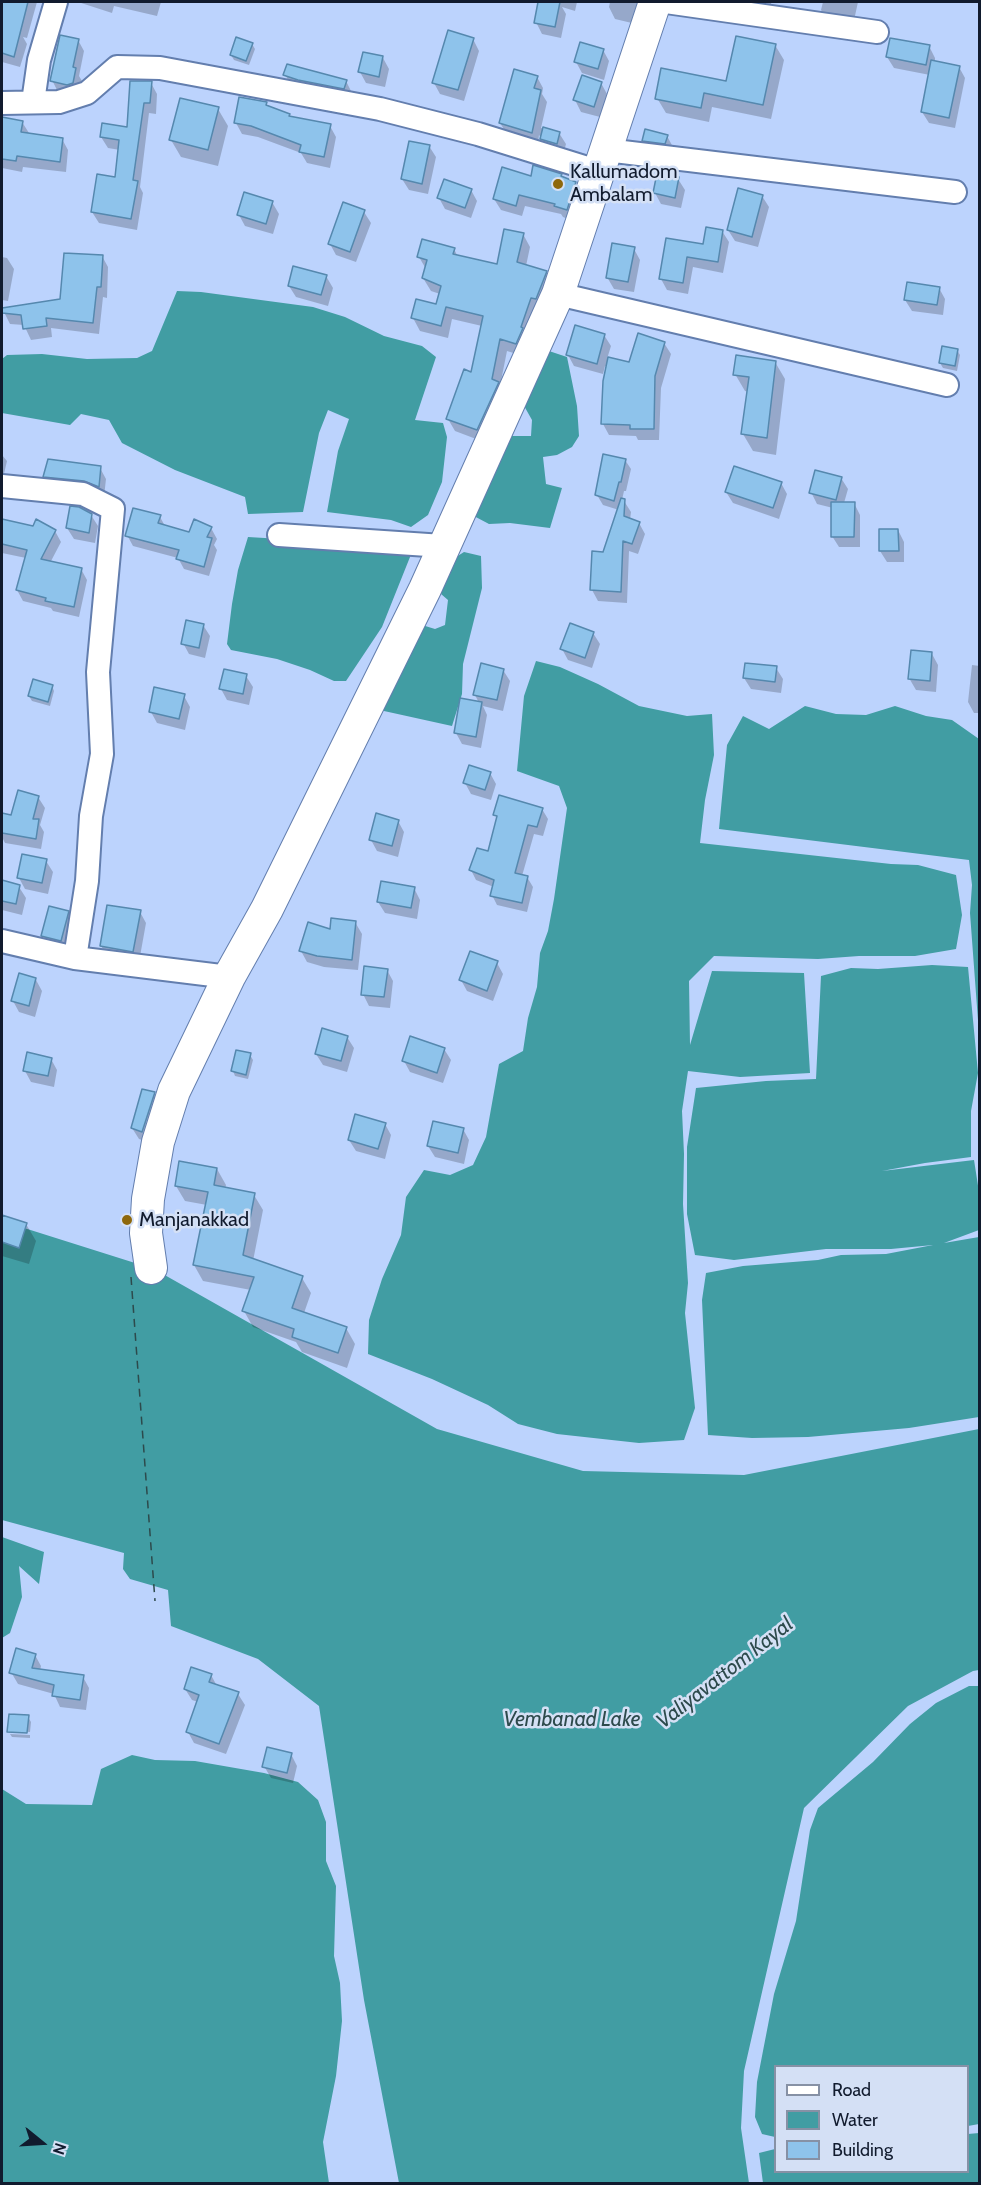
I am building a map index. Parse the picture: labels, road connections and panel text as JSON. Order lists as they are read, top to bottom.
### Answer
{
  "water": ["Valiyavattom Kayal", "Vembanad Lake"],
  "places": ["Kallumadom Ambalam", "Manjanakkad"],
  "legend": ["Road", "Water", "Building"],
  "north": "right"
}
